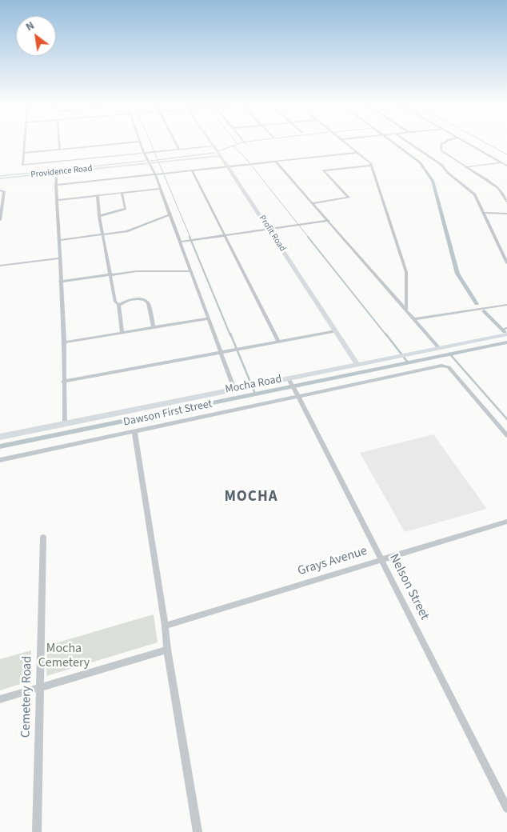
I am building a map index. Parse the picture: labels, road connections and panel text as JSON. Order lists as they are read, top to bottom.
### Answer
{
  "streets": {
    "street": [
      "Providence Road",
      "Profit Road",
      "Mocha Road",
      "Dawson First Street",
      "Grays Avenue",
      "Nelson Street",
      "Cemetery Road"
    ]
  },
  "crossings": [
    ["Providence Road", "Profit Road"],
    ["Profit Road", "Mocha Road"],
    ["Mocha Road", "Nelson Street"],
    ["Dawson First Street", "Nelson Street"],
    ["Grays Avenue", "Nelson Street"]
  ],
  "districts": ["MOCHA"],
  "parks": ["Mocha Cemetery"],
  "north": "top left"
}
